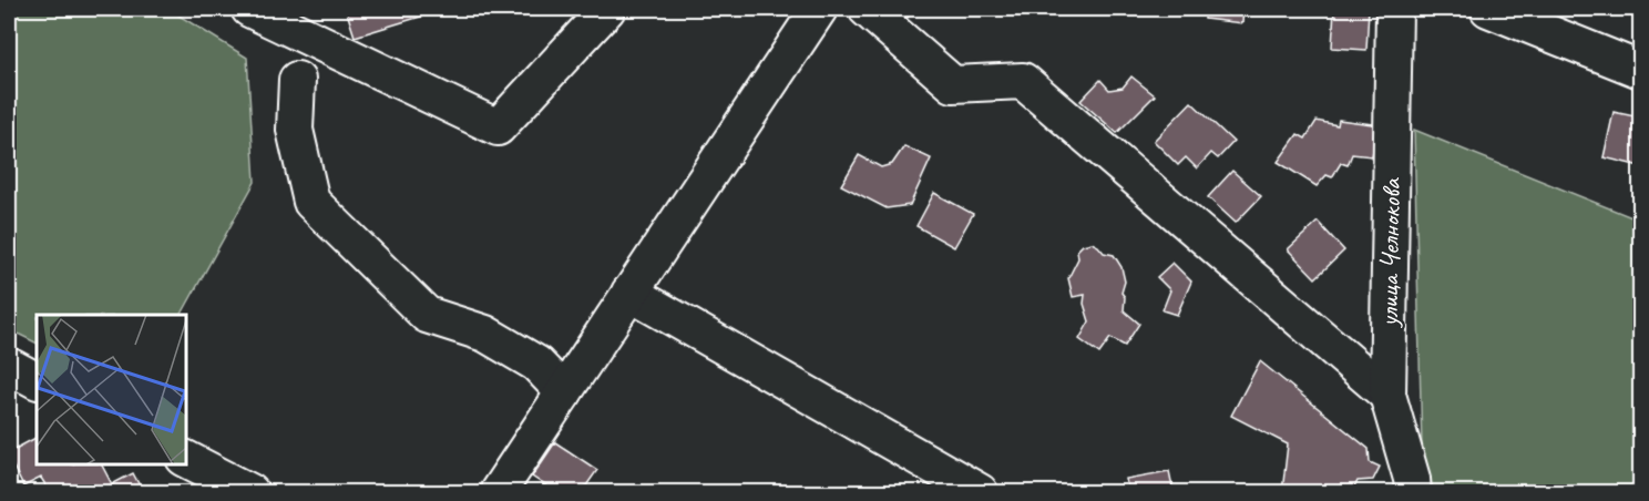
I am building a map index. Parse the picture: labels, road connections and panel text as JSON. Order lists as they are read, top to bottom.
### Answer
{
  "streets": {
    "street": ["улица Челнокова"]
  }
}
